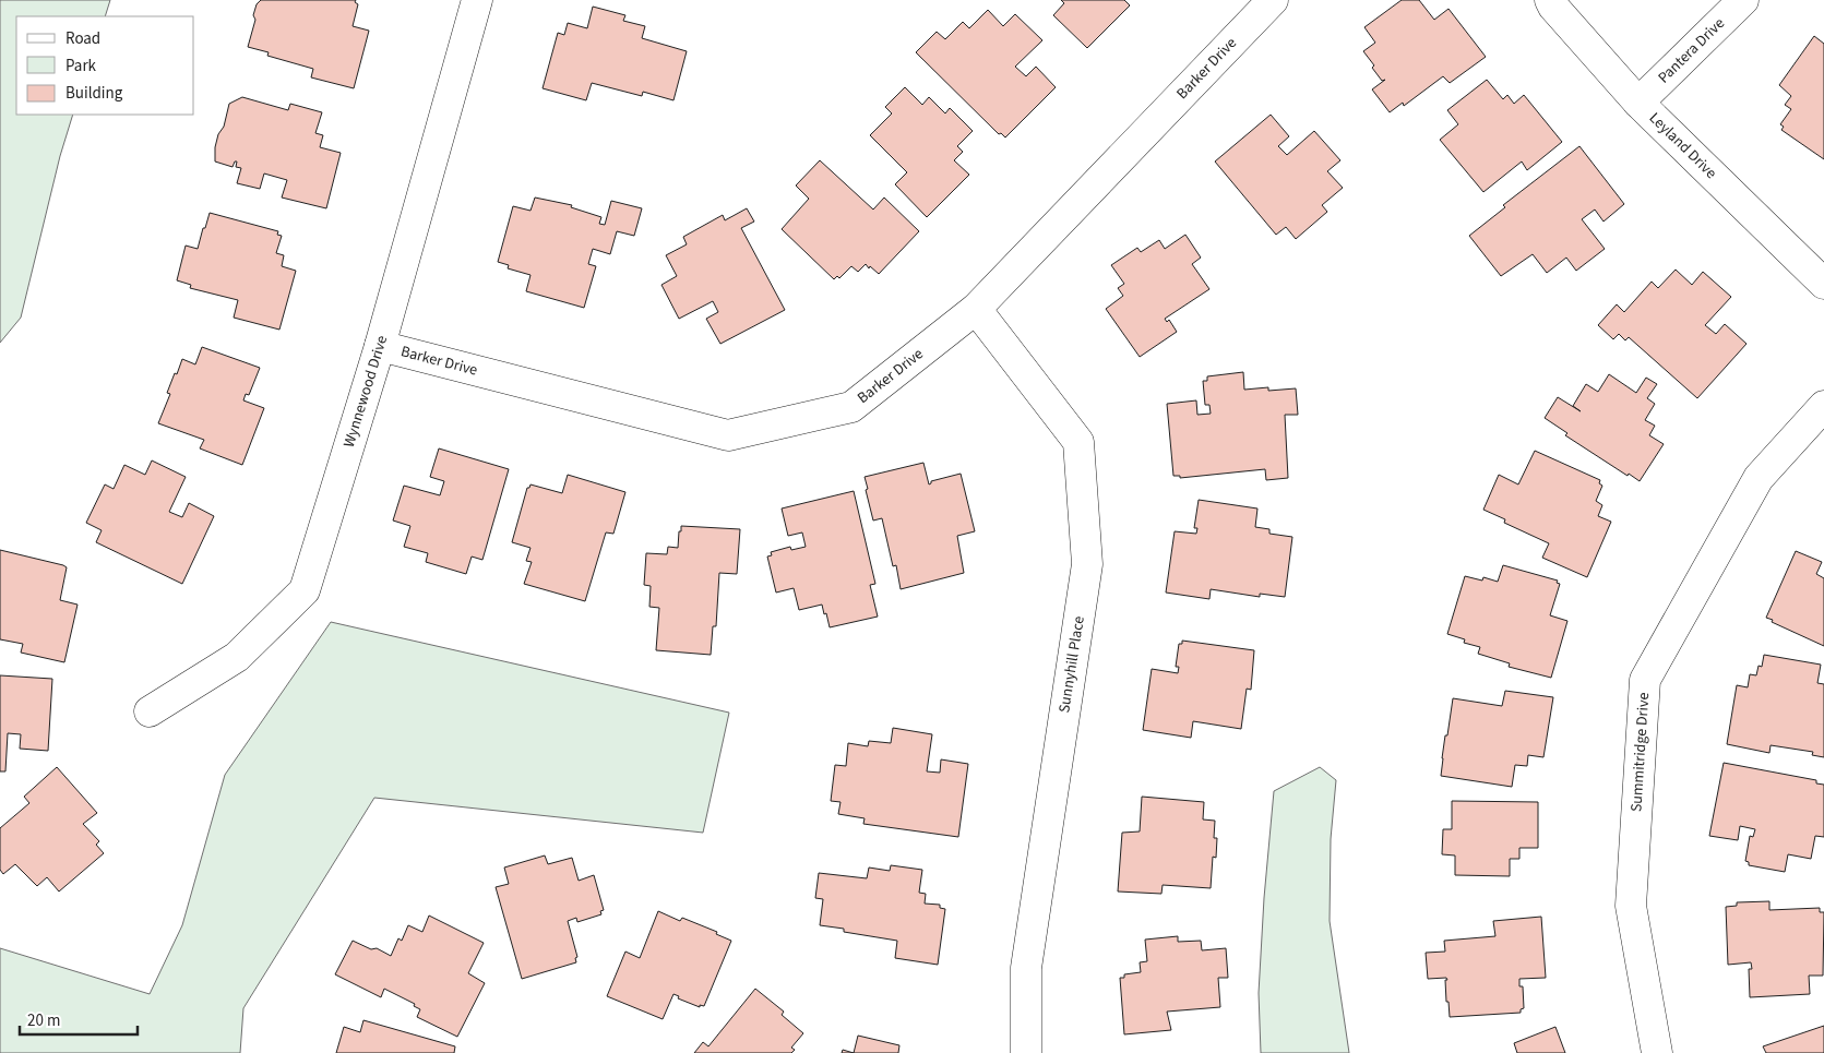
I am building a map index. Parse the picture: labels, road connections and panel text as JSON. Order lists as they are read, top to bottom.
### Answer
{
  "streets": {
    "street": [
      "Pantera Drive",
      "Barker Drive",
      "Leyland Drive",
      "Wynnewood Drive",
      "Sunnyhill Place",
      "Summitridge Drive"
    ]
  },
  "crossings": [
    ["Pantera Drive", "Leyland Drive"],
    ["Barker Drive", "Wynnewood Drive"],
    ["Barker Drive", "Sunnyhill Place"]
  ],
  "legend": ["Road", "Park", "Building"],
  "scale_bar": "20 m"
}
